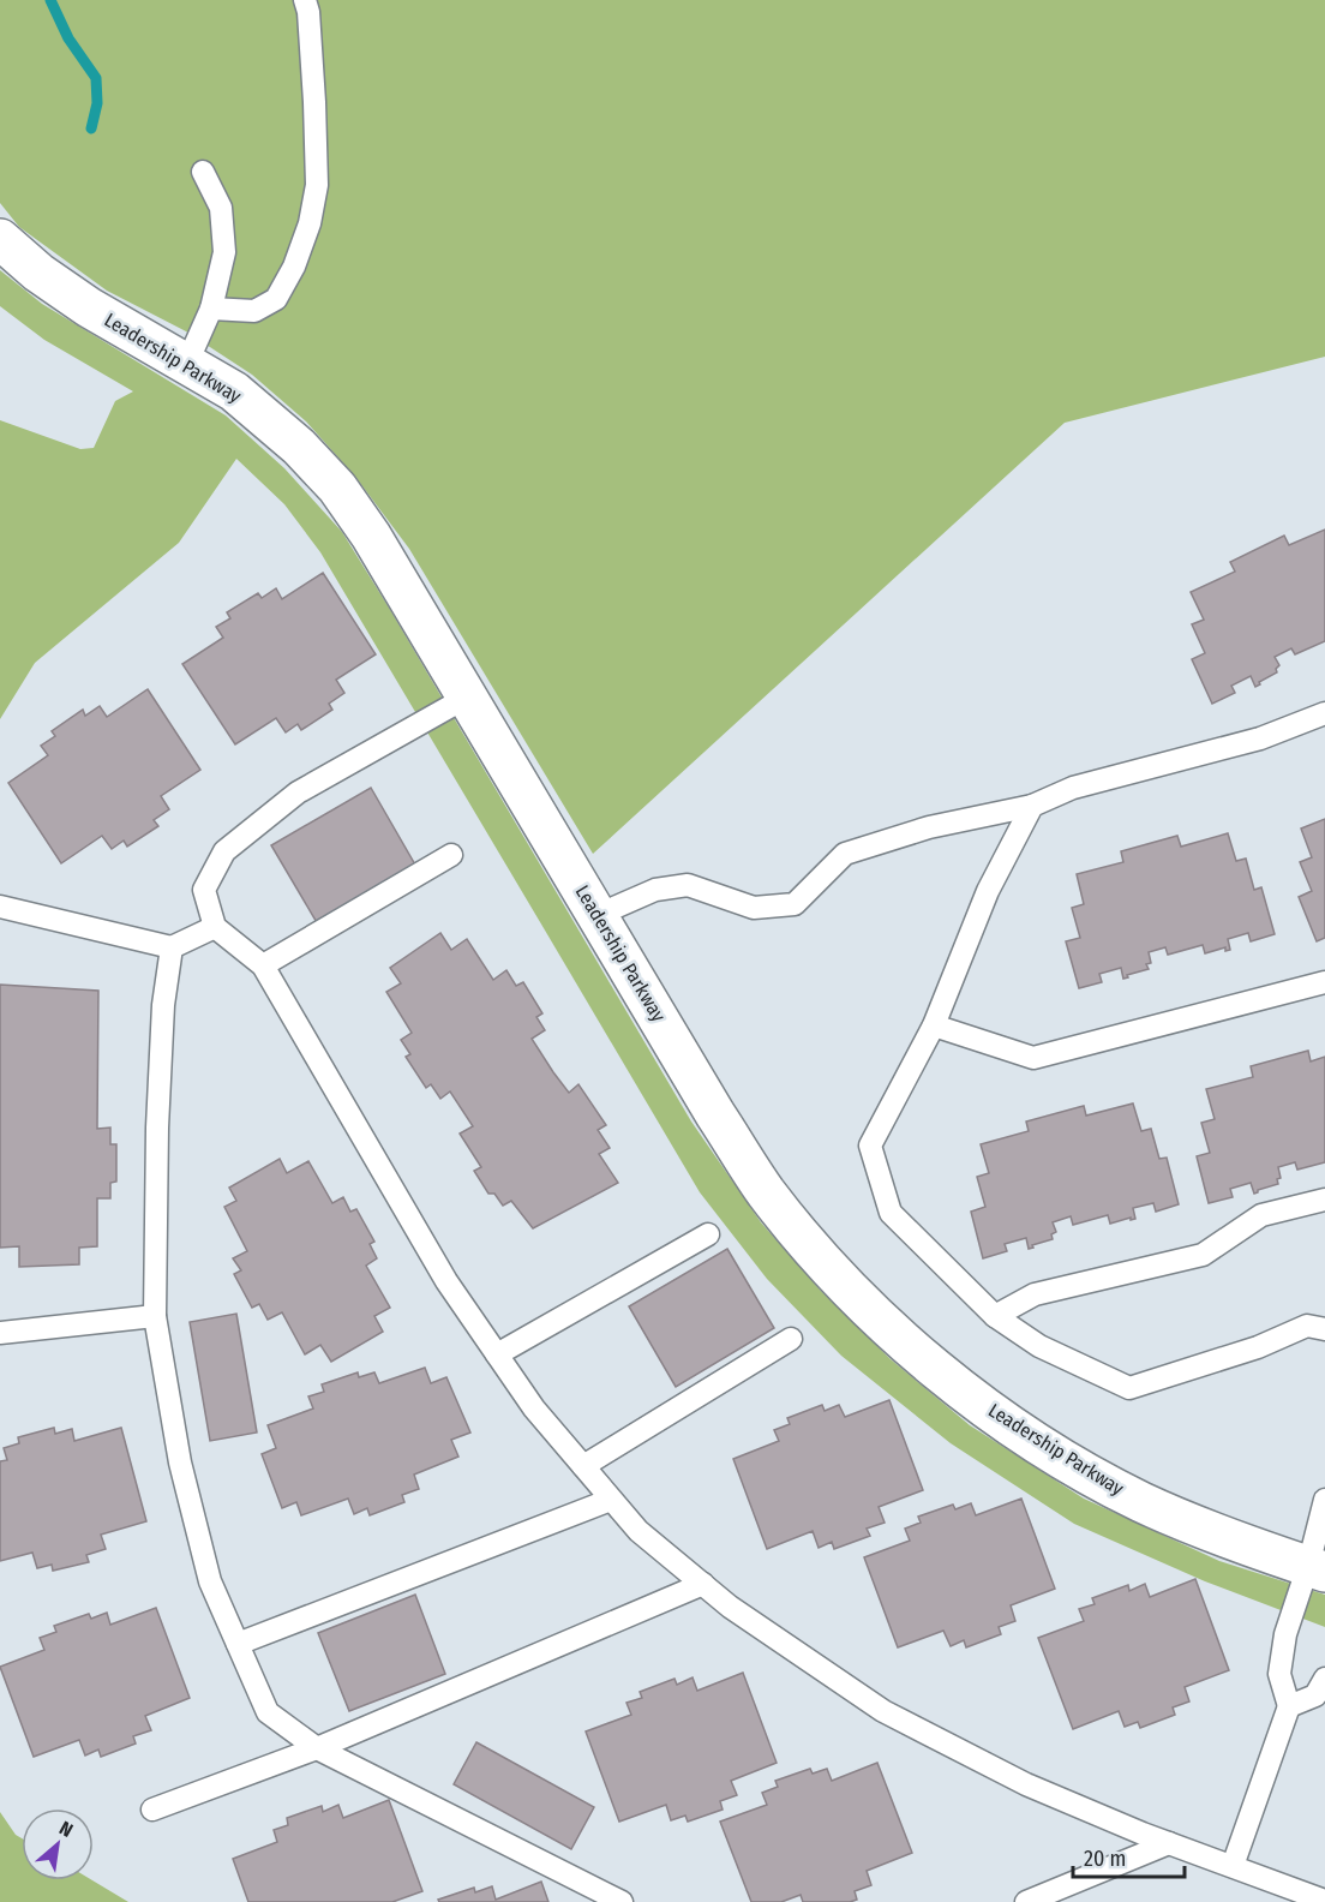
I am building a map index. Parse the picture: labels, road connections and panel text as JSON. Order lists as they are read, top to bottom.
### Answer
{
  "streets": {
    "street": ["Leadership Parkway"]
  },
  "scale_bar": "20 m",
  "north": "top right"
}
